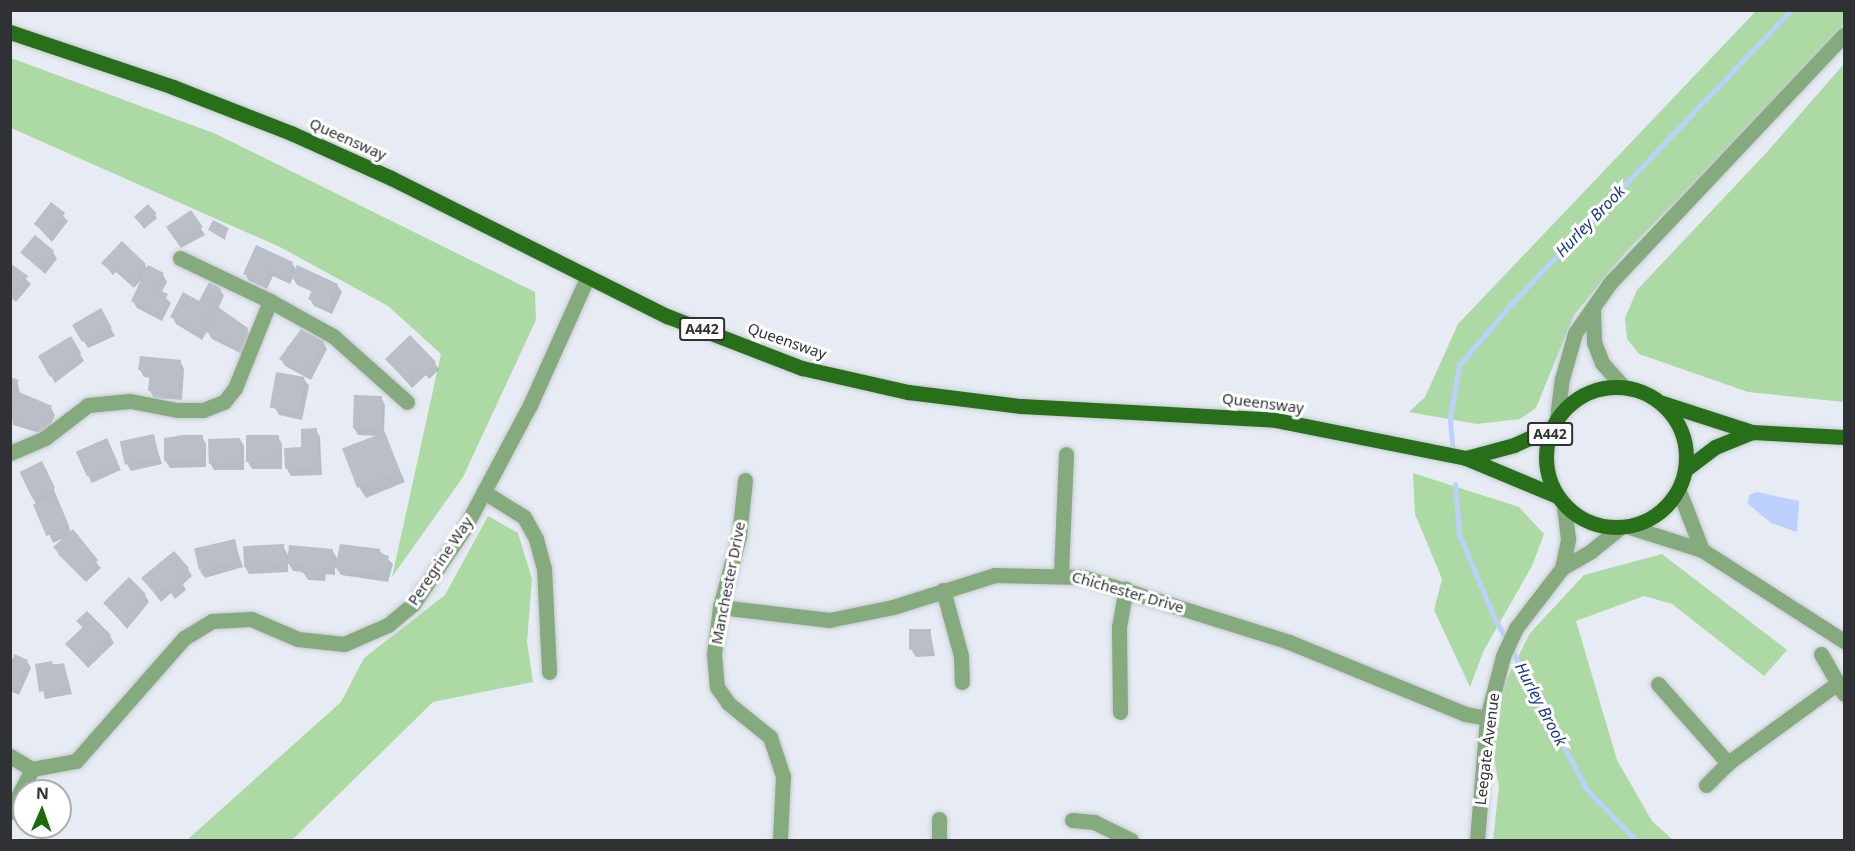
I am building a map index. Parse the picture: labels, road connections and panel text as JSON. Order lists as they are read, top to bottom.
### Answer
{
  "streets": {
    "main road": ["Queensway", "A442"],
    "street": [
      "Peregrine Way",
      "Manchester Drive",
      "Chichester Drive",
      "Leegate Avenue"
    ]
  },
  "crossings": [
    ["Queensway", "A442"],
    ["Queensway", "Peregrine Way"],
    ["A442", "Leegate Avenue"],
    ["Manchester Drive", "Chichester Drive"],
    ["Chichester Drive", "Leegate Avenue"]
  ],
  "water": ["Hurley Brook"],
  "north": "top"
}
